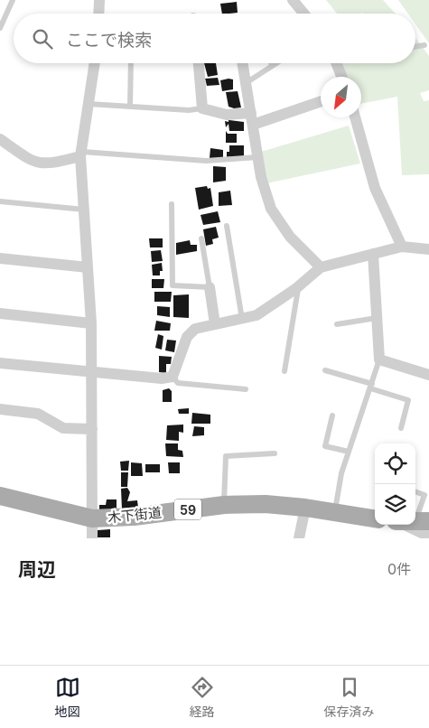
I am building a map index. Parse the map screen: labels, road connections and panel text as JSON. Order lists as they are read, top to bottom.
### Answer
{
  "streets": {
    "main road": ["59", "木下街道"]
  },
  "north": "bottom left",
  "page": {
    "search": "ここで検索",
    "heading": ["周辺", "0件"],
    "nav": ["地図", "経路", "保存済み"]
  }
}
